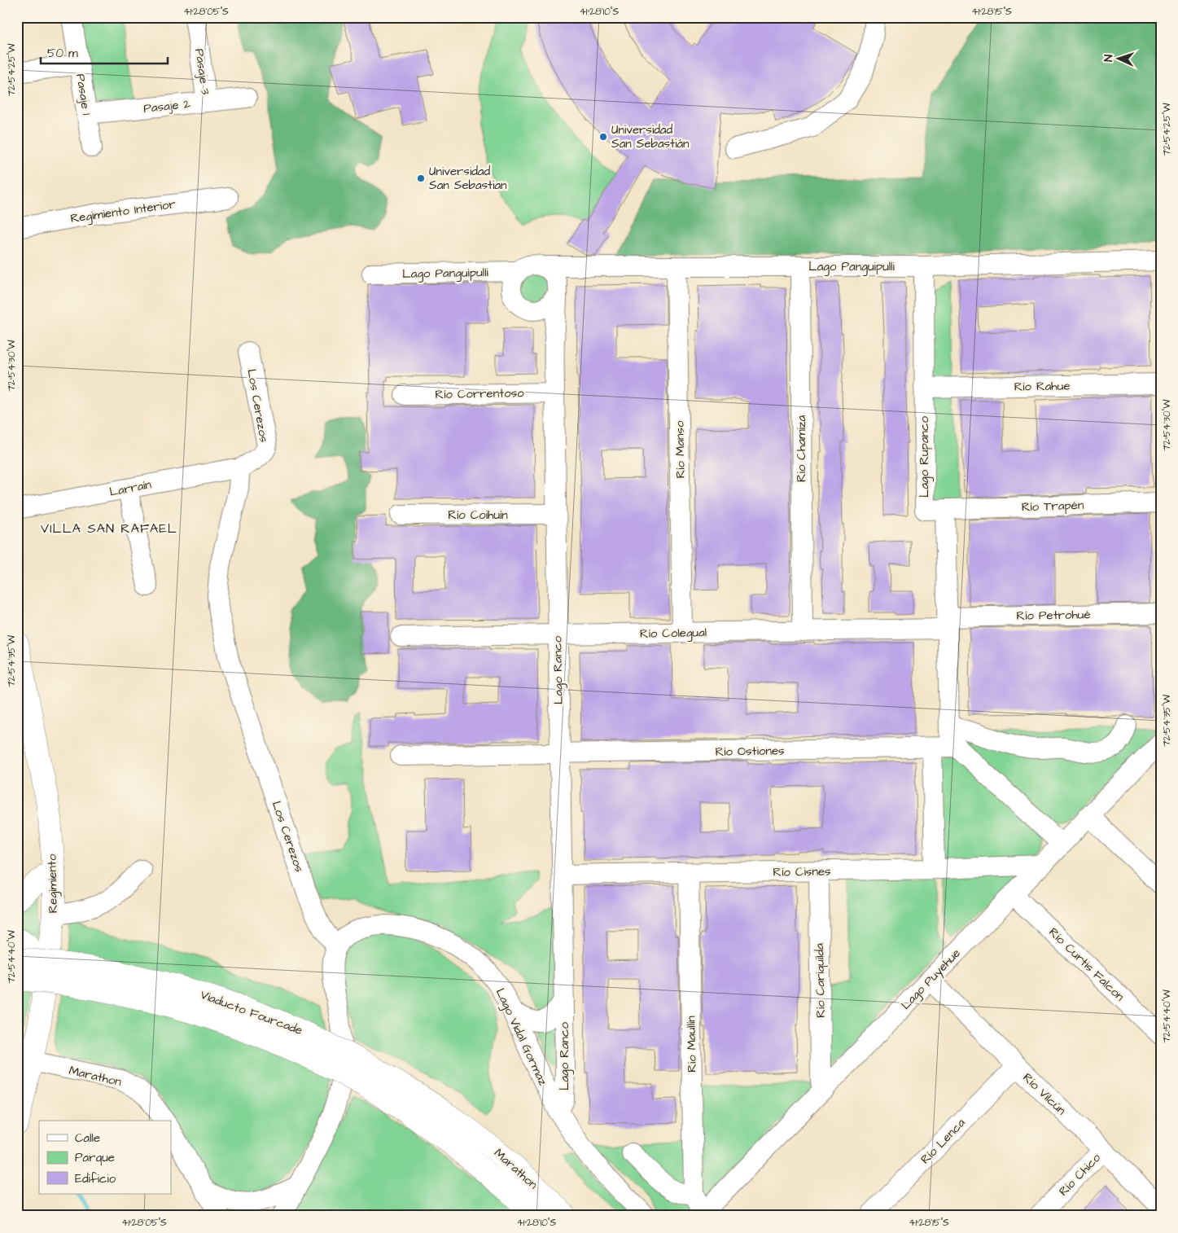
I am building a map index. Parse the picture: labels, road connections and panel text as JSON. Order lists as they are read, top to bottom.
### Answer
{
  "streets": {
    "main road": ["Regimiento", "Viaducto Fourcade", "Marathon"],
    "street": [
      "Pasaje 3",
      "Pasaje 1",
      "Pasaje 2",
      "Regimiento Interior",
      "Lago Panguipulli",
      "Río Rahue",
      "Río Correntoso",
      "Los Cerezos",
      "Rio Chamiza",
      "Río Manso",
      "Lago Rupanco",
      "Larraín",
      "Río Trapén",
      "Río Coihuín",
      "Río Petrohué",
      "Río Colegual",
      "Lago Ranco",
      "Río Ostiones",
      "Río Cisnes",
      "Río Curtis Falcon",
      "Lago Puyehue",
      "Río Cariquilda",
      "Lago Vidal Gormaz",
      "Rio Maullín",
      "Río Vilcún",
      "Río Lenca",
      "Río Chico"
    ]
  },
  "crossings": [
    ["Pasaje 3", "Pasaje 2"],
    ["Pasaje 1", "Pasaje 2"],
    ["Lago Panguipulli", "Rio Chamiza"],
    ["Lago Panguipulli", "Río Manso"],
    ["Lago Panguipulli", "Lago Rupanco"],
    ["Lago Panguipulli", "Lago Ranco"],
    ["Río Rahue", "Lago Rupanco"],
    ["Río Correntoso", "Lago Ranco"],
    ["Los Cerezos", "Larraín"],
    ["Los Cerezos", "Lago Vidal Gormaz"],
    ["Rio Chamiza", "Río Colegual"],
    ["Río Manso", "Río Colegual"],
    ["Lago Rupanco", "Río Trapén"],
    ["Lago Rupanco", "Río Petrohué"],
    ["Lago Rupanco", "Río Colegual"],
    ["Lago Rupanco", "Río Ostiones"],
    ["Río Coihuín", "Lago Ranco"],
    ["Río Petrohué", "Río Colegual"],
    ["Río Colegual", "Lago Ranco"],
    ["Lago Ranco", "Río Ostiones"],
    ["Lago Ranco", "Río Cisnes"],
    ["Lago Ranco", "Lago Vidal Gormaz"],
    ["Río Cisnes", "Lago Puyehue"],
    ["Río Cisnes", "Río Cariquilda"],
    ["Río Cisnes", "Rio Maullín"],
    ["Regimiento", "Marathon"],
    ["Río Curtis Falcon", "Lago Puyehue"],
    ["Lago Puyehue", "Río Cariquilda"],
    ["Lago Puyehue", "Rio Maullín"],
    ["Lago Puyehue", "Río Vilcún"],
    ["Viaducto Fourcade", "Marathon"],
    ["Río Vilcún", "Río Lenca"],
    ["Río Vilcún", "Río Chico"]
  ],
  "districts": ["VILLA SAN RAFAEL"],
  "places": ["Universidad San Sebastián", "Universidad San Sebastian"],
  "legend": ["Calle", "Parque", "Edificio"],
  "scale_bar": "50 m",
  "north": "left",
  "coordinates": [
    "41°28'05\"S",
    "41°28'10\"S",
    "41°28'15\"S",
    "72°54'25\"W",
    "72°54'30\"W",
    "72°54'35\"W",
    "72°54'40\"W"
  ]
}
